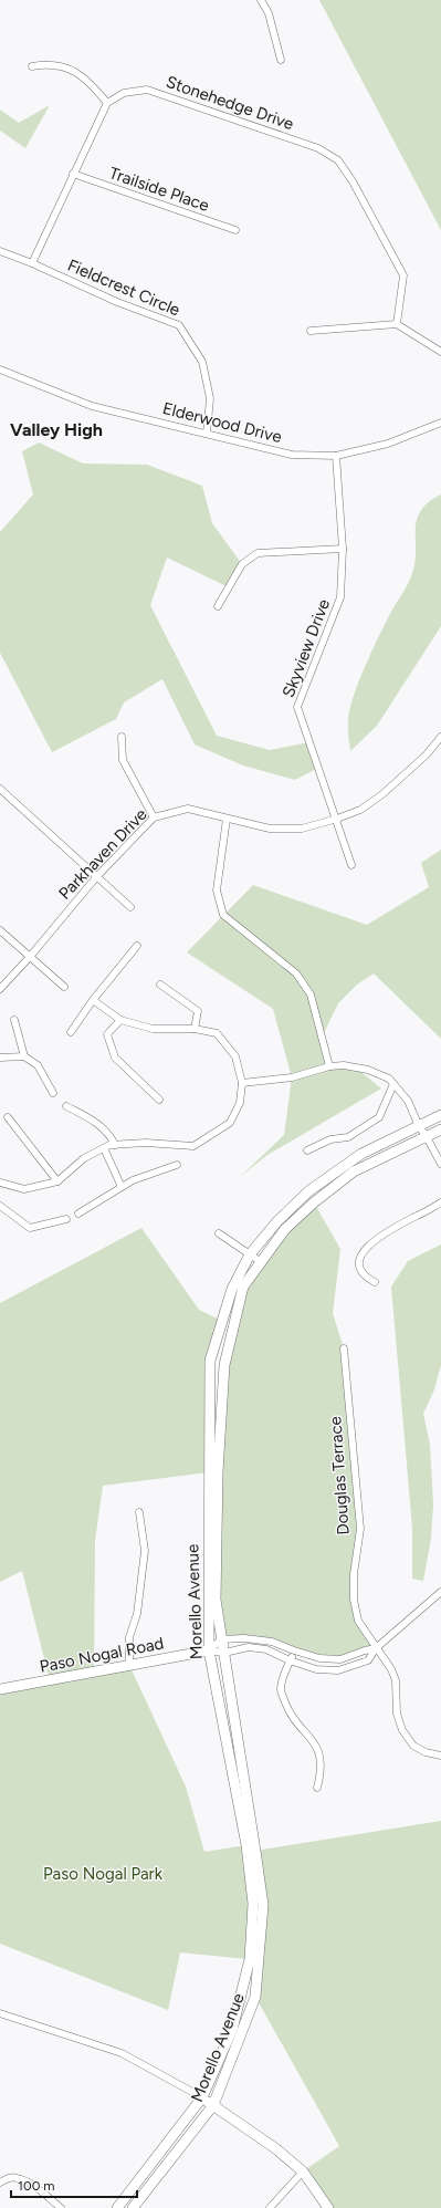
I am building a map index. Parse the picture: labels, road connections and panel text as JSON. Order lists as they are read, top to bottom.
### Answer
{
  "streets": {
    "street": [
      "Stonehedge Drive",
      "Trailside Place",
      "Fieldcrest Circle",
      "Elderwood Drive",
      "Skyview Drive",
      "Parkhaven Drive",
      "Douglas Terrace",
      "Morello Avenue",
      "Paso Nogal Road"
    ]
  },
  "crossings": [
    ["Fieldcrest Circle", "Elderwood Drive"],
    ["Elderwood Drive", "Skyview Drive"],
    ["Skyview Drive", "Parkhaven Drive"],
    ["Morello Avenue", "Paso Nogal Road"]
  ],
  "districts": ["Valley High"],
  "parks": ["Paso Nogal Park"],
  "scale_bar": "100 m"
}
